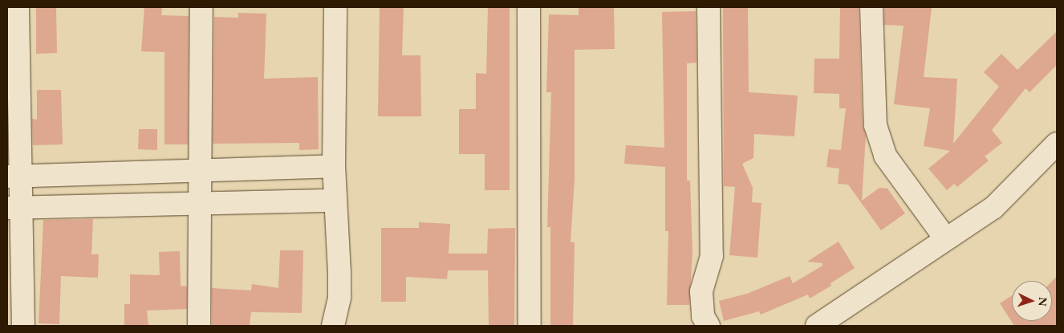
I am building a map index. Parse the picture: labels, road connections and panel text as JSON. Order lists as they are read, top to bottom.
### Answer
{
  "north": "right"
}
